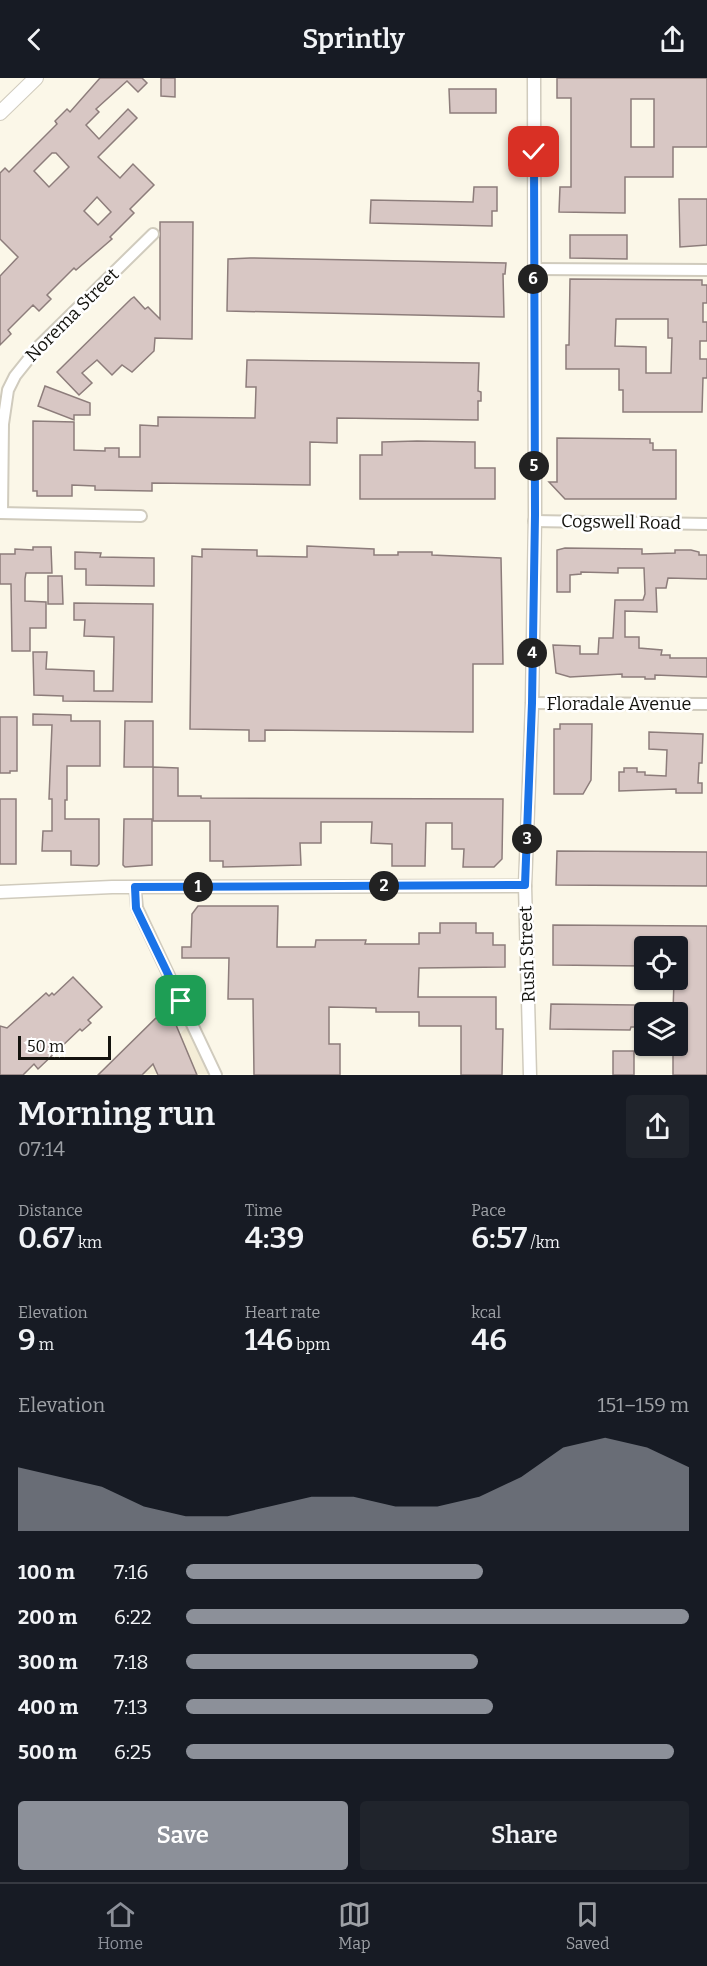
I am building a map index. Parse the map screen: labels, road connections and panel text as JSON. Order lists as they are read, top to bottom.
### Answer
{
  "streets": {
    "street": [
      "Norema Street",
      "Cogswell Road",
      "Floradale Avenue",
      "Rush Street"
    ]
  },
  "crossings": [
    ["Cogswell Road", "Rush Street"],
    ["Floradale Avenue", "Rush Street"]
  ],
  "scale_bar": "50 m",
  "page": {
    "header": "Sprintly",
    "pins": [
      "6",
      "5",
      "4",
      "3",
      "2",
      "1"
    ],
    "scale": "50 m",
    "heading": ["Morning run", "07:14"],
    "stats": [
      ["Distance", "0.67 km"],
      ["Time", "4:39"],
      ["Pace", "6:57 /km"],
      ["Elevation", "9 m"],
      ["Heart rate", "146 bpm"],
      ["kcal", "46"]
    ],
    "chart": ["Elevation", "151–159 m"],
    "list": [
      {
        "name": "100 m",
        "note": "7:16"
      },
      {
        "name": "200 m",
        "note": "6:22"
      },
      {
        "name": "300 m",
        "note": "7:18"
      },
      {
        "name": "400 m",
        "note": "7:13"
      },
      {
        "name": "500 m",
        "note": "6:25"
      }
    ],
    "buttons": ["Save", "Share"],
    "tabs": ["Home", "Map", "Saved"]
  }
}
